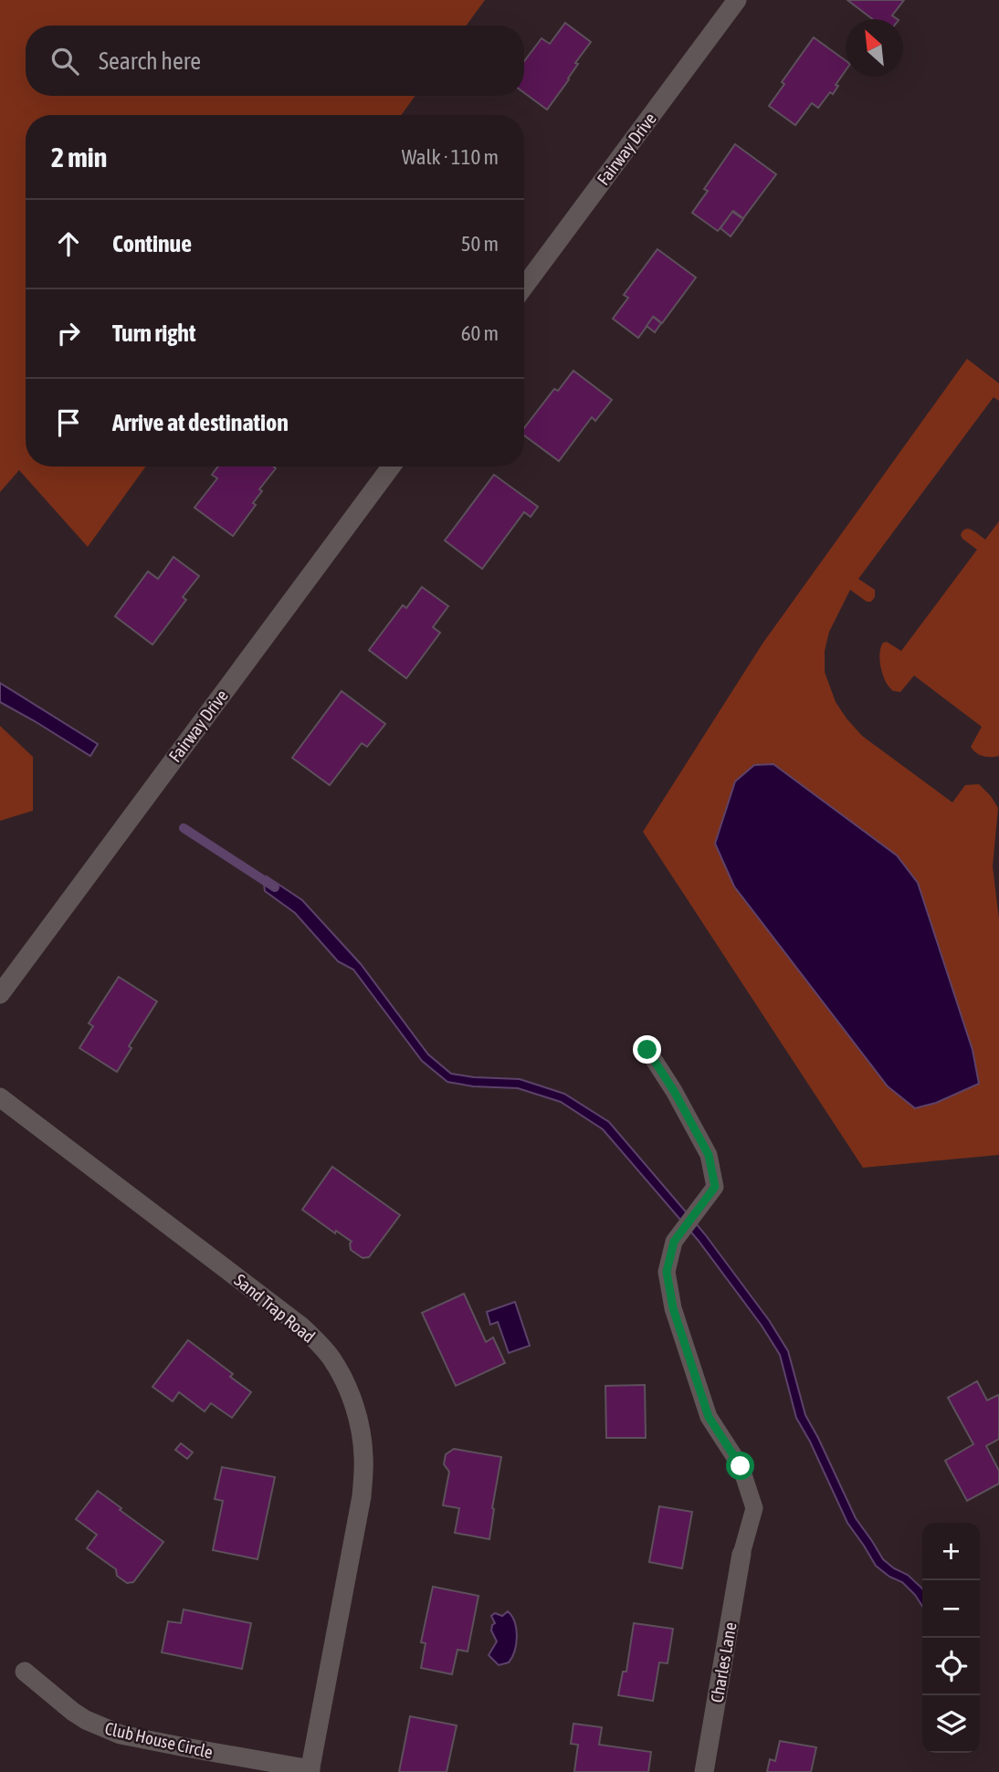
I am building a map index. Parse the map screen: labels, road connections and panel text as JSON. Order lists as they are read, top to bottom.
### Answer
{
  "streets": {
    "street": [
      "Fairway Drive",
      "Sand Trap Road",
      "Charles Lane",
      "Club House Circle"
    ]
  },
  "crossings": [
    ["Sand Trap Road", "Club House Circle"]
  ],
  "north": "top left",
  "page": {
    "search": "Search here",
    "heading": ["2 min", "Walk · 110 m"],
    "list": [
      ["Continue", "50 m"],
      ["Turn right", "60 m"],
      "Arrive at destination"
    ],
    "map_buttons": ["+", "−"]
  }
}
